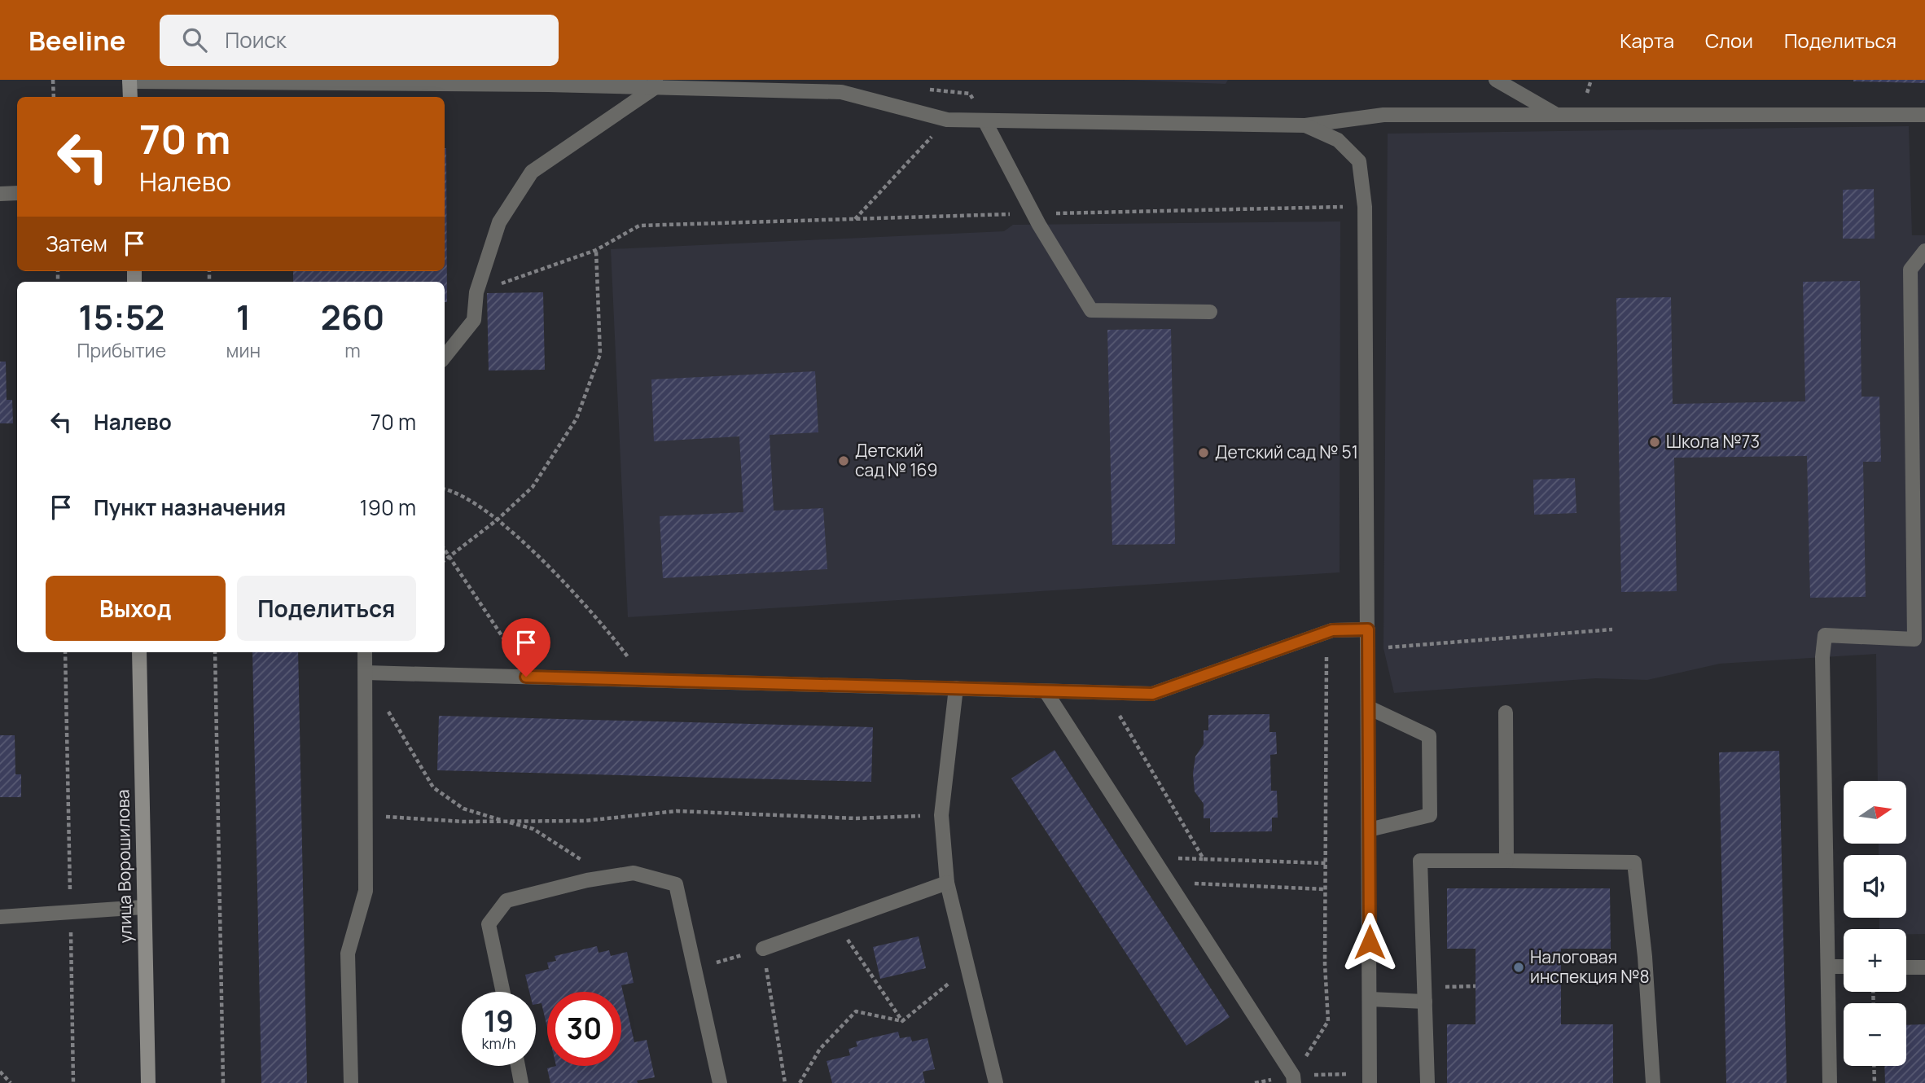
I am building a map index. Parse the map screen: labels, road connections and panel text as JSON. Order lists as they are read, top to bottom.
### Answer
{
  "streets": {
    "main road": ["улица Ворошилова"]
  },
  "places": [
    "Школа №73",
    "Детский сад № 51",
    "Детский сад № 169",
    "Налоговая инспекция №8"
  ],
  "north": "right",
  "page": {
    "header": "Beeline",
    "search": "Поиск",
    "nav": ["Карта", "Слои", "Поделиться"],
    "turn": ["70 m", "Налево"],
    "then": "Затем",
    "eta": [
      "15:52",
      "Прибытие",
      "1",
      "мин",
      "260",
      "m"
    ],
    "list": [
      {
        "name": "Налево",
        "value": "70 m"
      },
      {
        "name": "Пункт назначения",
        "value": "190 m"
      }
    ],
    "buttons": ["Выход", "Поделиться"],
    "map_buttons": ["+", "−"],
    "speed": "19 km/h",
    "limit": "30"
  }
}
